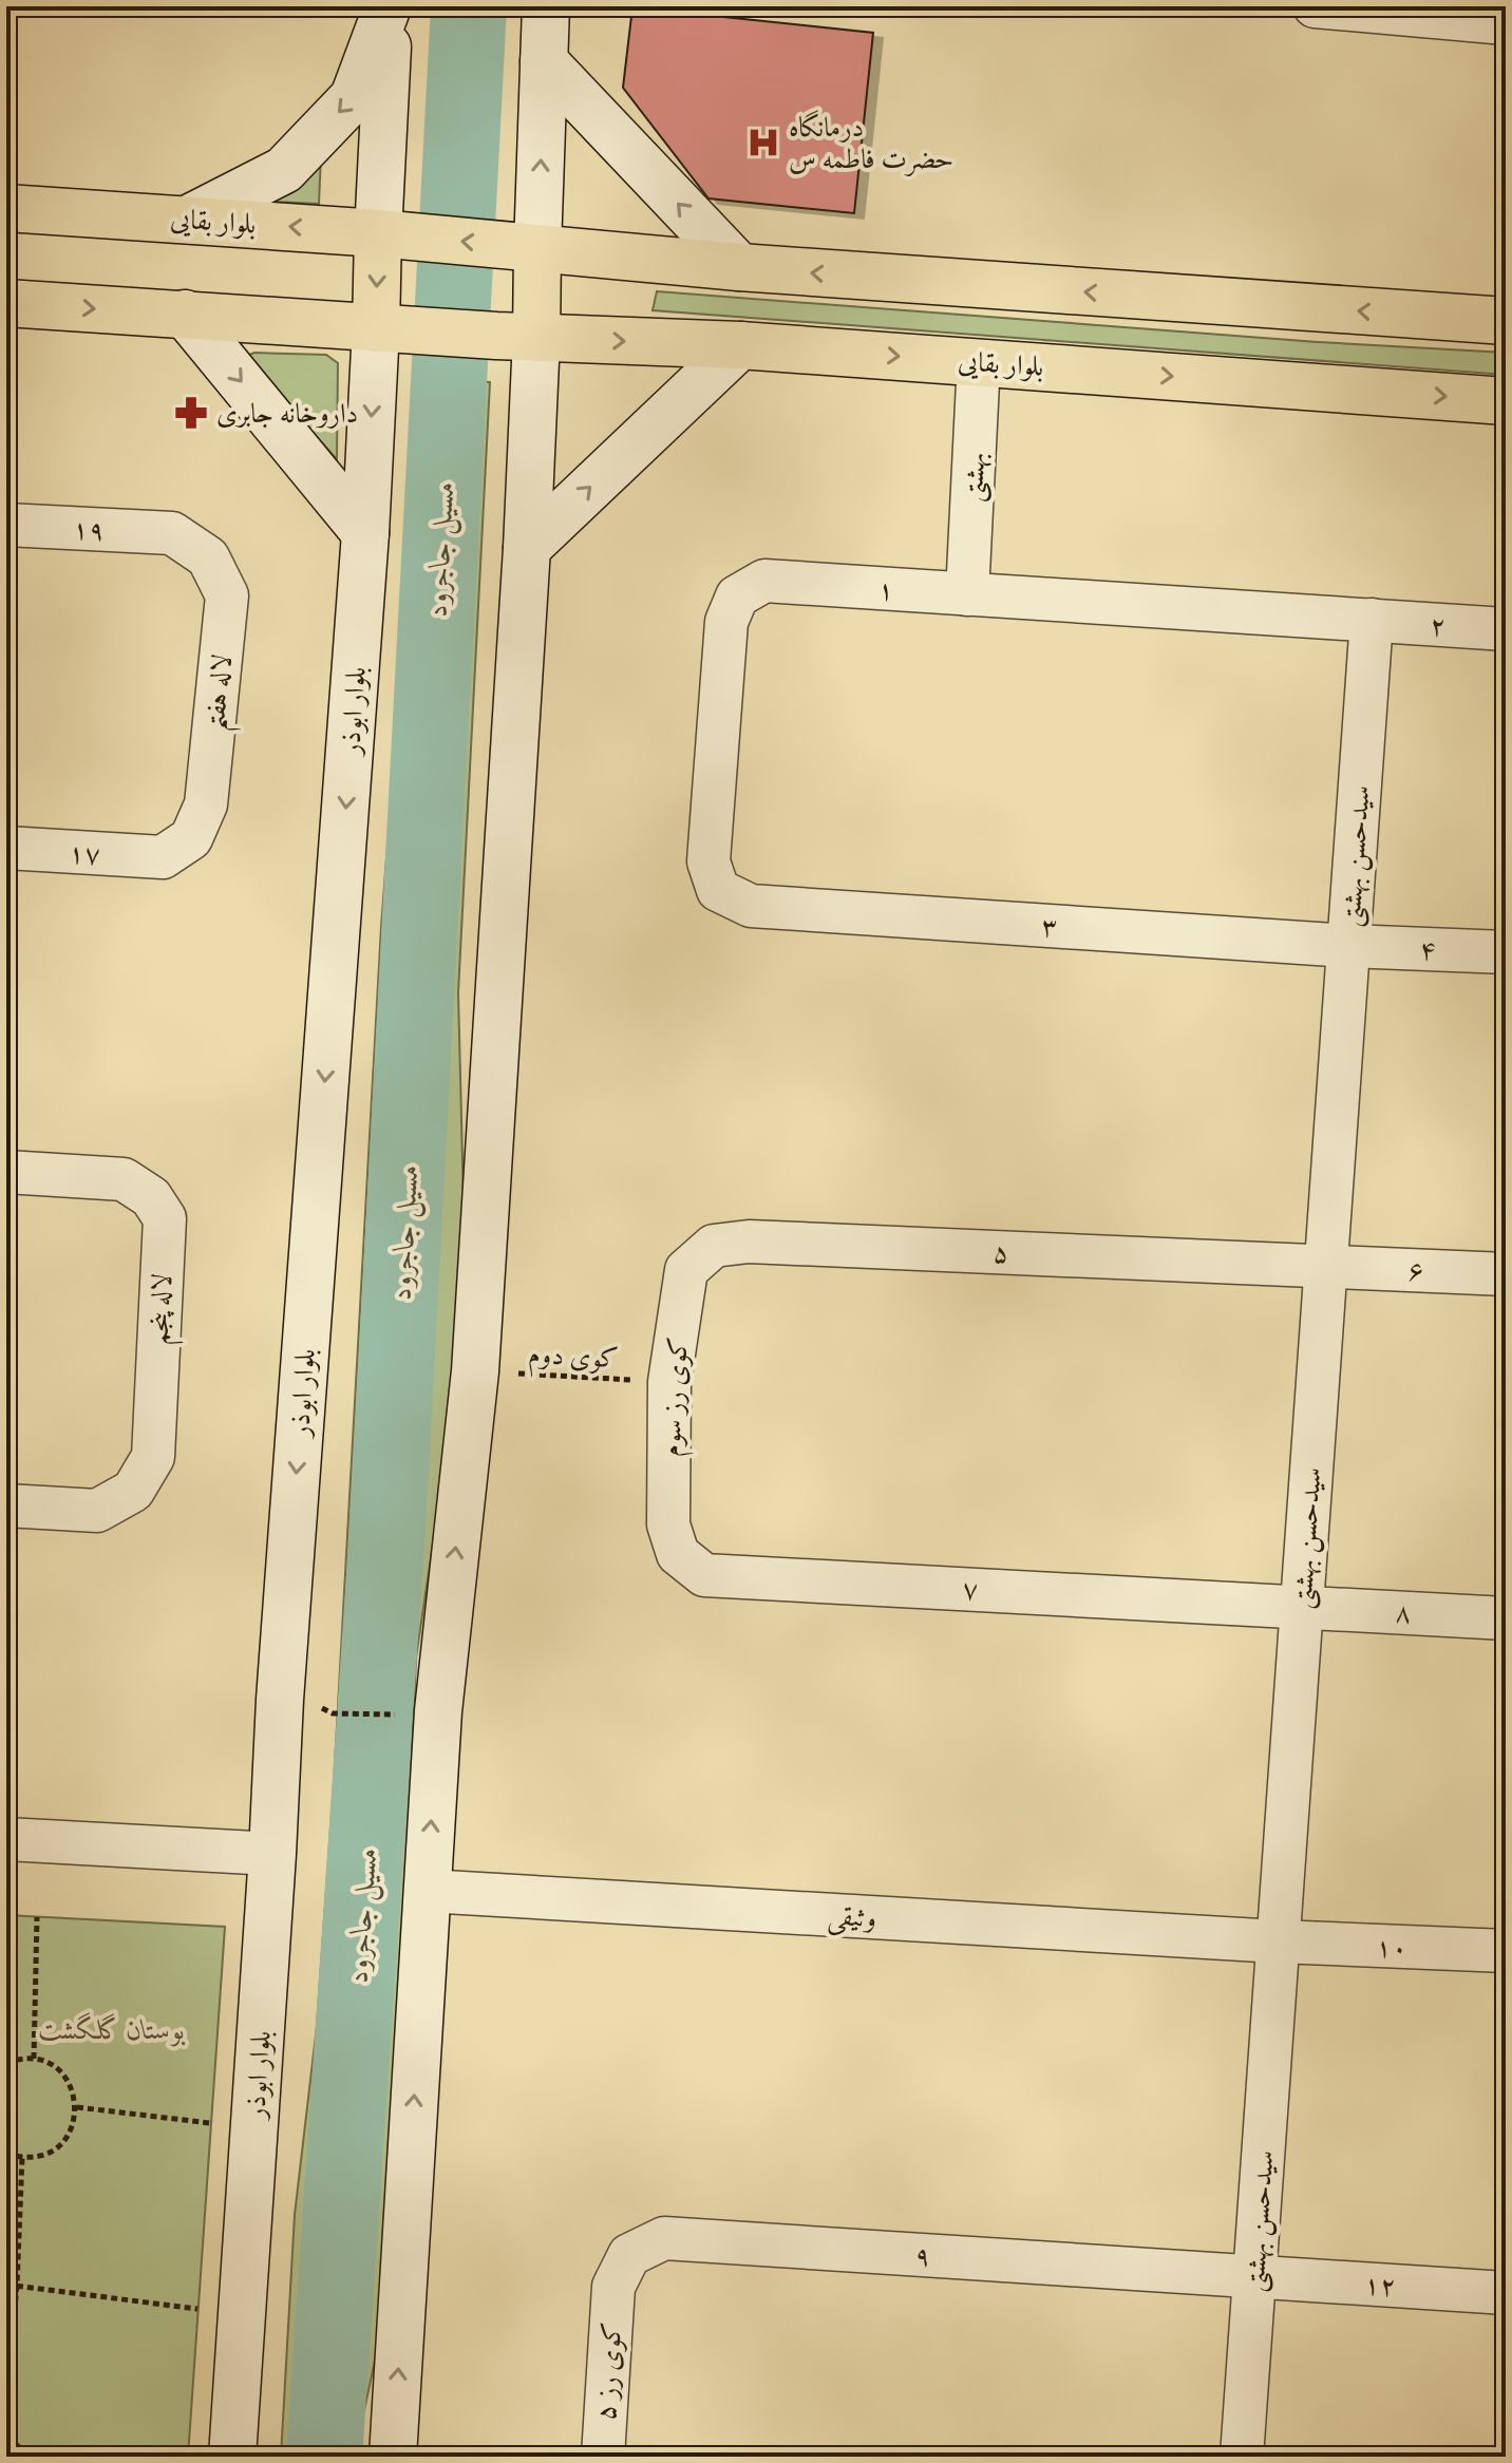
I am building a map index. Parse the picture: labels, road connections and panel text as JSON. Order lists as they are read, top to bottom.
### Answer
{
  "streets": {
    "main road": ["بلوار بقایی", "بلوار ابوذر"],
    "street": [
      "بهشتی",
      "۱۹",
      "۱",
      "۲",
      "لاله هفتم",
      "۱۷",
      "سیدحسن بهشتی",
      "۳",
      "۴",
      "۵",
      "۶",
      "لاله پنجم",
      "کوی رز سوم",
      "۷",
      "۸",
      "وثیقی",
      "۱۰",
      "۹",
      "۱۲",
      "کوی رز ۵"
    ],
    "path": ["کوی دوم"]
  },
  "crossings": [
    ["بلوار بقایی", "بهشتی"],
    ["بلوار بقایی", "بلوار ابوذر"],
    ["بهشتی", "۱"],
    ["۱۹", "لاله هفتم"],
    ["۱", "۲"],
    ["۱", "سیدحسن بهشتی"],
    ["۱", "۳"],
    ["۲", "سیدحسن بهشتی"],
    ["لاله هفتم", "۱۷"],
    ["سیدحسن بهشتی", "۳"],
    ["سیدحسن بهشتی", "۴"],
    ["سیدحسن بهشتی", "۵"],
    ["سیدحسن بهشتی", "۶"],
    ["سیدحسن بهشتی", "۷"],
    ["سیدحسن بهشتی", "۸"],
    ["سیدحسن بهشتی", "وثیقی"],
    ["سیدحسن بهشتی", "۱۰"],
    ["سیدحسن بهشتی", "۹"],
    ["سیدحسن بهشتی", "۱۲"],
    ["۳", "۴"],
    ["۵", "۶"],
    ["۵", "کوی رز سوم"],
    ["کوی دوم", "کوی رز سوم"],
    ["کوی رز سوم", "۷"],
    ["۷", "۸"],
    ["وثیقی", "۱۰"],
    ["۹", "۱۲"],
    ["۹", "کوی رز ۵"]
  ],
  "water": ["مسیل جاجرود"],
  "parks": ["بوستان گلگشت"],
  "places": {
    "hospital": ["درمانگاه حضرت فاطمه س"],
    "pharmacy": ["داروخانه جابری"]
  }
}
